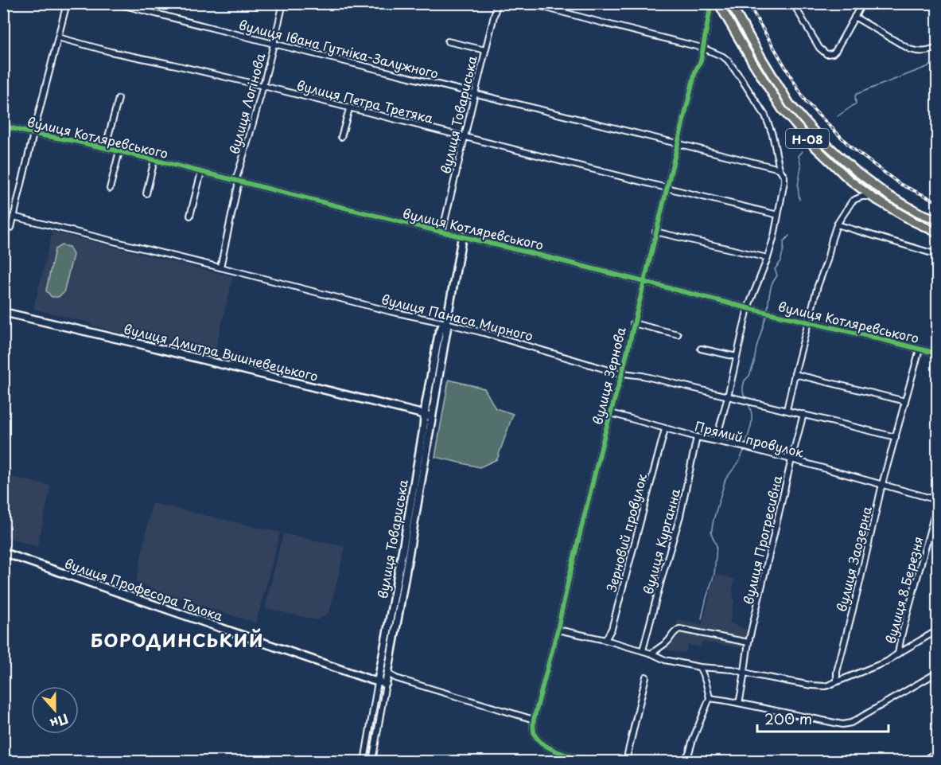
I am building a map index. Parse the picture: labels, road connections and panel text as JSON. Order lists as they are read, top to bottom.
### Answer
{
  "streets": {
    "main road": ["Н-08"],
    "street": [
      "вулиця Івана Гутніка-Залужного",
      "вулиця Петра Третяка",
      "вулиця Логінова",
      "вулиця Товариська",
      "вулиця Котляревського",
      "вулиця Панаса Мирного",
      "вулиця Дмитра Вишневецького",
      "вулиця Зернова",
      "Прямий провулок",
      "Зерновий провулок",
      "вулиця Прогресивна",
      "вулиця Курганна",
      "вулиця Заозерна",
      "вулиця Професора Толока",
      "вулиця 8 Березня"
    ]
  },
  "crossings": [
    ["вулиця Івана Гутніка-Залужного", "вулиця Логінова"],
    ["вулиця Івана Гутніка-Залужного", "вулиця Товариська"],
    ["вулиця Івана Гутніка-Залужного", "вулиця Зернова"],
    ["вулиця Петра Третяка", "вулиця Логінова"],
    ["вулиця Петра Третяка", "вулиця Товариська"],
    ["вулиця Петра Третяка", "вулиця Зернова"],
    ["вулиця Логінова", "вулиця Котляревського"],
    ["вулиця Логінова", "вулиця Панаса Мирного"],
    ["вулиця Товариська", "вулиця Котляревського"],
    ["вулиця Товариська", "вулиця Панаса Мирного"],
    ["вулиця Товариська", "вулиця Дмитра Вишневецького"],
    ["вулиця Товариська", "вулиця Професора Толока"],
    ["вулиця Котляревського", "вулиця Зернова"],
    ["вулиця Котляревського", "вулиця Заозерна"],
    ["вулиця Панаса Мирного", "вулиця Зернова"],
    ["вулиця Панаса Мирного", "вулиця Прогресивна"],
    ["вулиця Панаса Мирного", "вулиця Заозерна"],
    ["вулиця Зернова", "Прямий провулок"],
    ["Прямий провулок", "Зерновий провулок"],
    ["Прямий провулок", "вулиця Прогресивна"],
    ["Прямий провулок", "вулиця Курганна"],
    ["Прямий провулок", "вулиця Заозерна"]
  ],
  "districts": ["БОРОДИНСЬКИЙ"],
  "scale_bar": "200 m",
  "north": "bottom"
}
